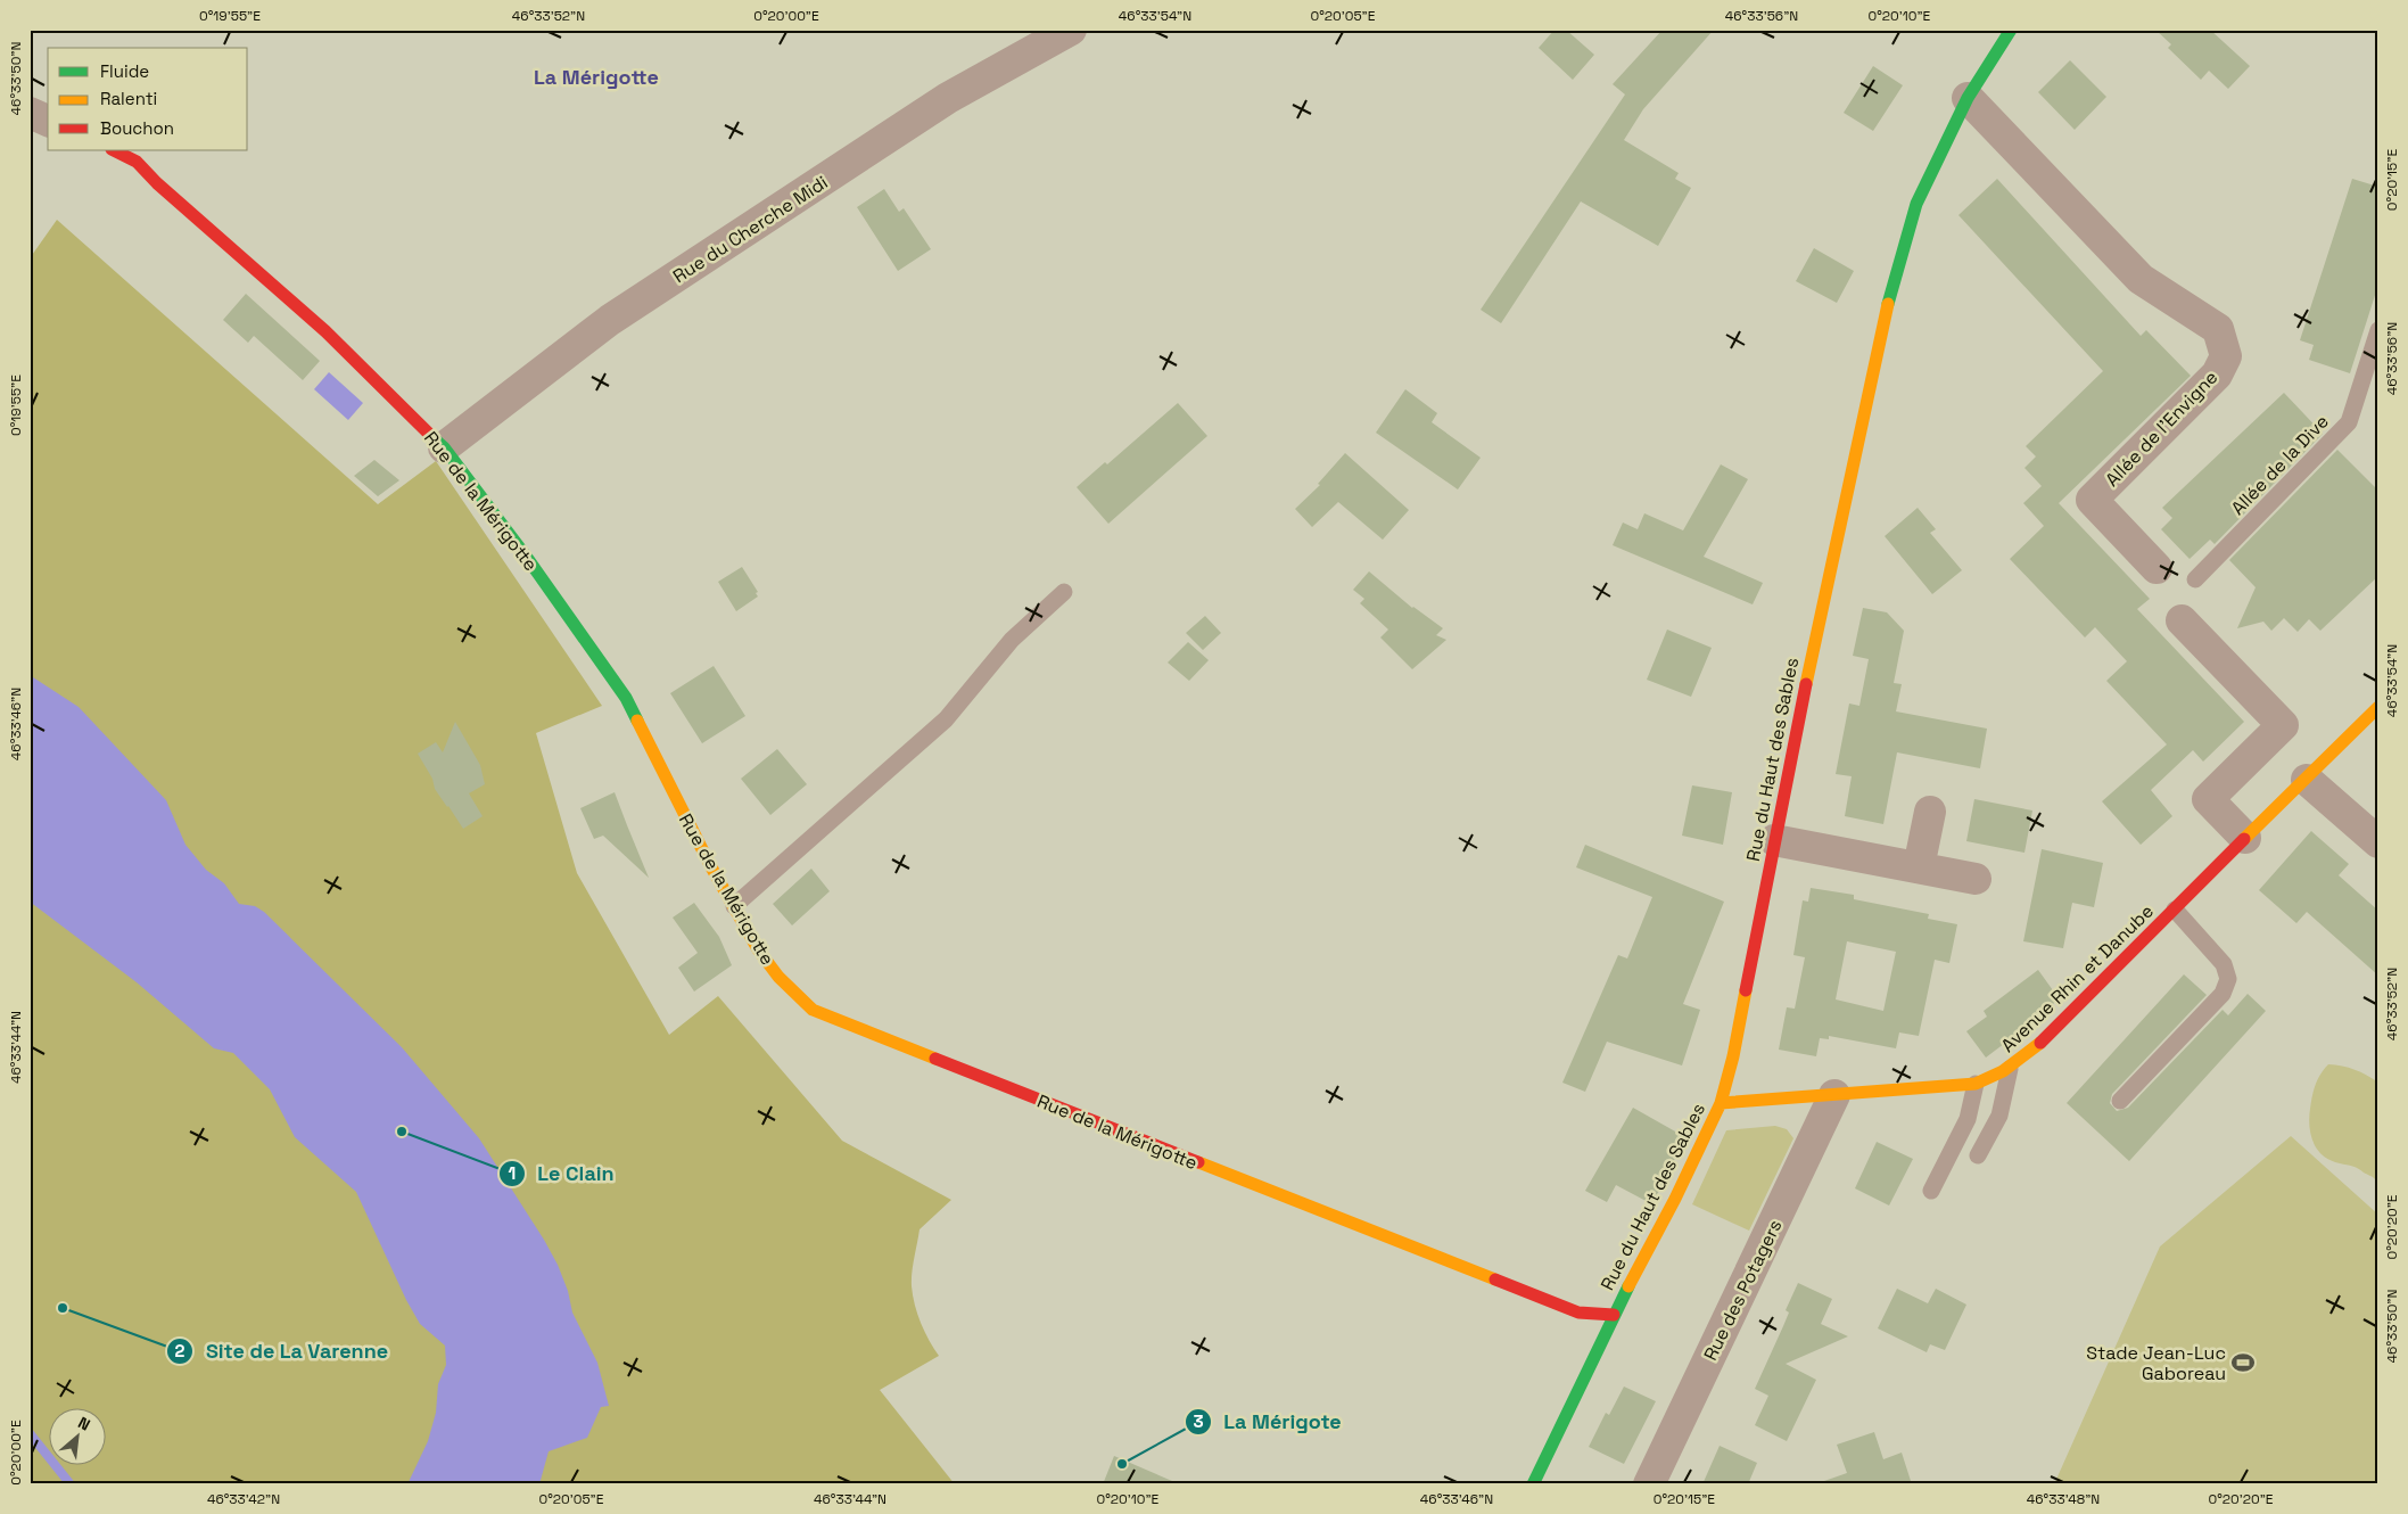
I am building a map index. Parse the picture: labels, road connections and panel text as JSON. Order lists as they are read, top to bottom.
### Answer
{
  "streets": {
    "street": [
      "Rue du Cherche Midi",
      "Allée de l'Envigne",
      "Rue de la Mérigotte",
      "Rue du Haut des Sables",
      "Avenue Rhin et Danube",
      "Rue des Potagers"
    ],
    "lane": ["Allée de la Dive"]
  },
  "crossings": [
    ["Rue du Cherche Midi", "Rue de la Mérigotte"],
    ["Allée de l'Envigne", "Rue du Haut des Sables"],
    ["Rue de la Mérigotte", "Rue du Haut des Sables"],
    ["Rue du Haut des Sables", "Avenue Rhin et Danube"],
    ["Avenue Rhin et Danube", "Rue des Potagers"]
  ],
  "districts": ["La Mérigotte"],
  "places": {
    "other": ["Le Clain", "Site de La Varenne", "La Mérigote"],
    "sports": ["Stade Jean-Luc Gaboreau"]
  },
  "legend": ["Fluide", "Ralenti", "Bouchon"],
  "north": "top right",
  "coordinates": [
    "0°19'55\"E",
    "46°33'52\"N",
    "0°20'00\"E",
    "46°33'54\"N",
    "0°20'05\"E",
    "46°33'56\"N",
    "0°20'10\"E",
    "46°33'50\"N",
    "0°20'15\"E",
    "46°33'46\"N",
    "46°33'44\"N",
    "0°20'20\"E",
    "46°33'42\"N",
    "46°33'48\"N"
  ]
}
